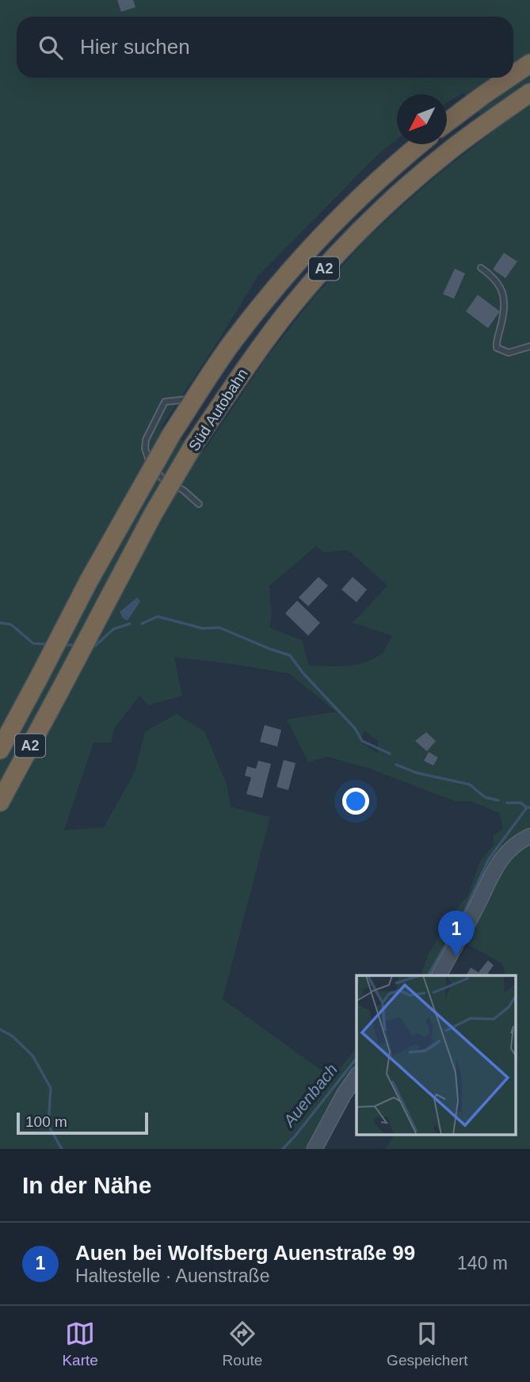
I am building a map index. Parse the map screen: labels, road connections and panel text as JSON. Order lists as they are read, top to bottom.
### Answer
{
  "streets": {
    "highway": ["A2", "Süd Autobahn"]
  },
  "water": ["Auenbach"],
  "scale_bar": "100 m",
  "north": "bottom left",
  "page": {
    "search": "Hier suchen",
    "pins": "1",
    "scale": "100 m",
    "heading": "In der Nähe",
    "list": [
      {
        "mark": "1",
        "name": "Auen bei Wolfsberg Auenstraße 99",
        "note": "Haltestelle · Auenstraße",
        "value": "140 m"
      }
    ],
    "nav": ["Karte", "Route", "Gespeichert"]
  }
}
